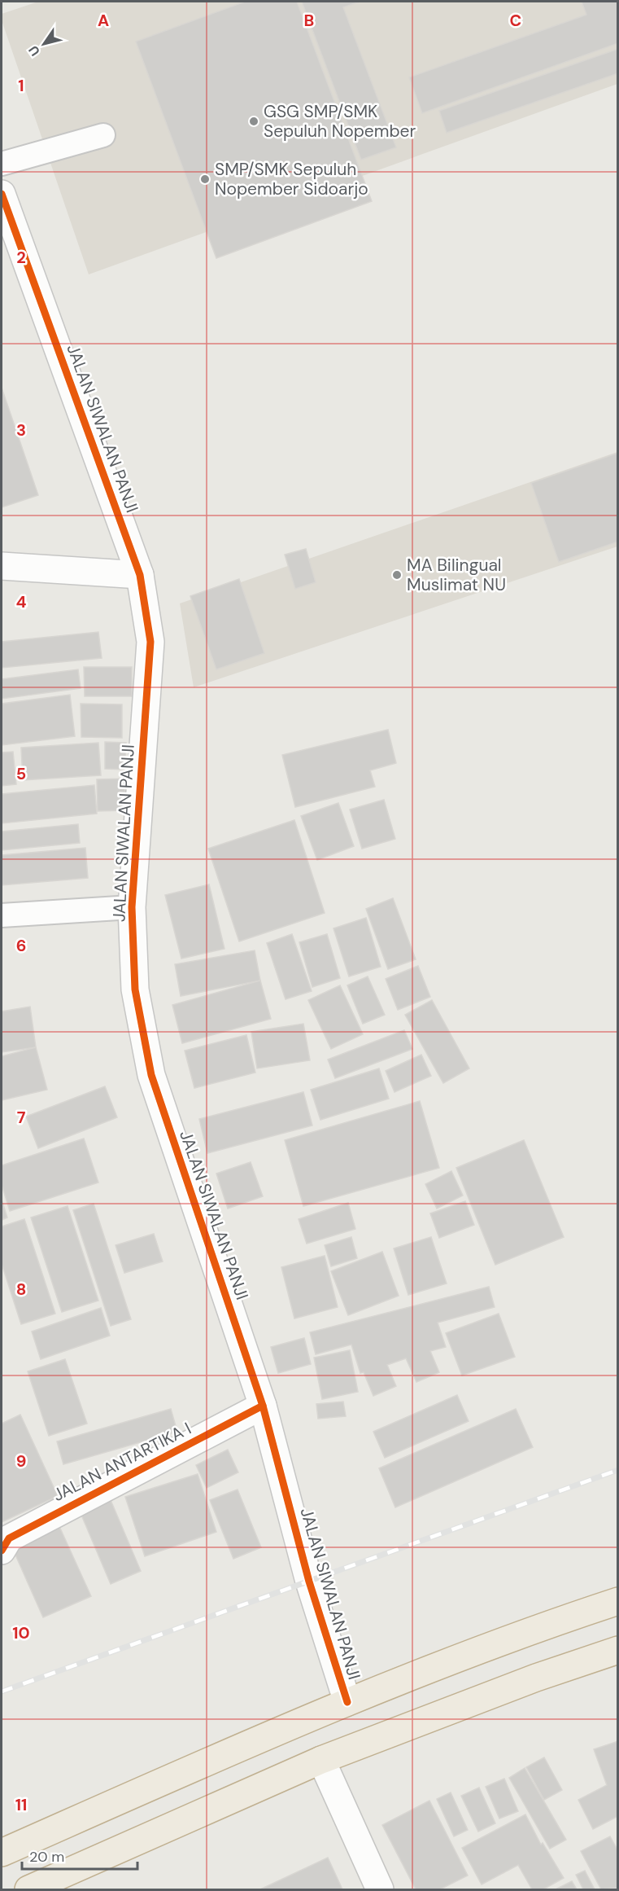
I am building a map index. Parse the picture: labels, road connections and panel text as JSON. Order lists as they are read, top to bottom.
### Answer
{
  "streets": {
    "street": ["JALAN SIWALAN PANJI", "JALAN ANTARTIKA I"]
  },
  "crossings": [
    ["JALAN SIWALAN PANJI", "JALAN ANTARTIKA I"]
  ],
  "places": ["GSG SMP/SMK Sepuluh Nopember", "SMP/SMK Sepuluh Nopember Sidoarjo", "MA Bilingual Muslimat NU"],
  "scale_bar": "20 m",
  "north": "bottom left",
  "grid": {
    "columns": ["A", "B", "C"],
    "rows": [
      "1",
      "2",
      "3",
      "4",
      "5",
      "6",
      "7",
      "8",
      "9",
      "10",
      "11"
    ]
  }
}
